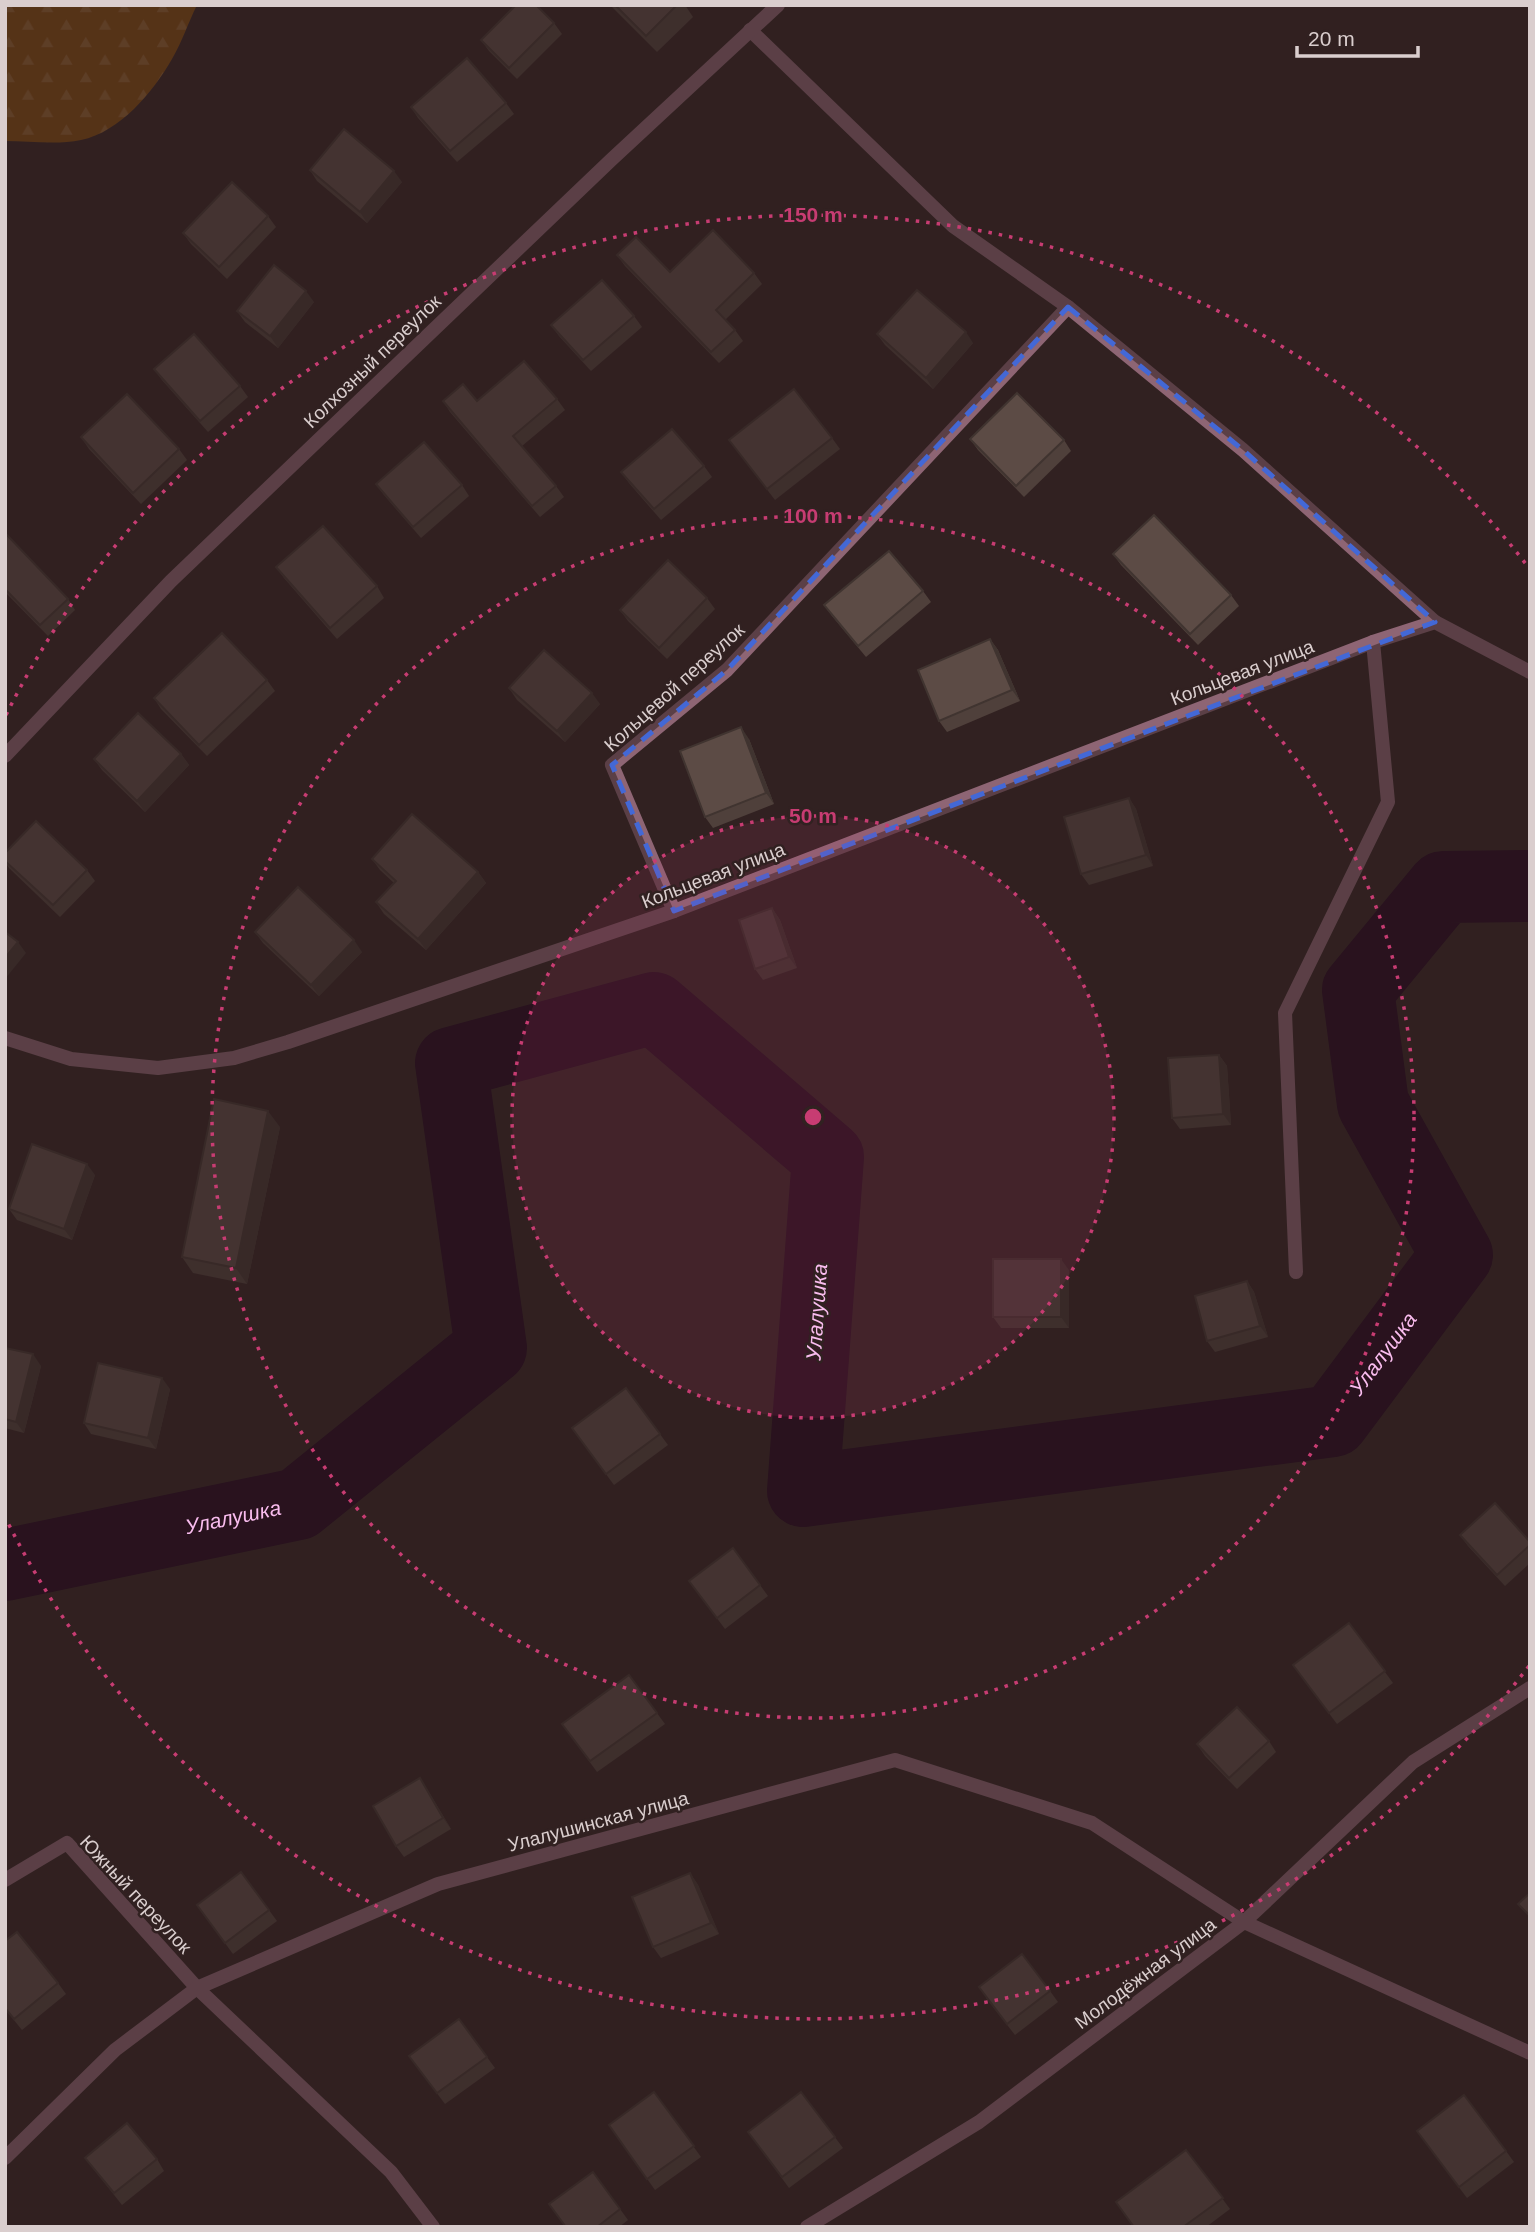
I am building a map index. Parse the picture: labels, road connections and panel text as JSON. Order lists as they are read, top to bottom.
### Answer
{
  "streets": {
    "street": [
      "Колхозный переулок",
      "Кольцевая улица",
      "Кольцевой переулок",
      "Улалушинская улица",
      "Южный переулок",
      "Молодёжная улица"
    ]
  },
  "crossings": [
    ["Кольцевая улица", "Кольцевой переулок"],
    ["Улалушинская улица", "Южный переулок"],
    ["Улалушинская улица", "Молодёжная улица"]
  ],
  "water": ["Улалушка"],
  "scale_bar": "20 m",
  "rings": ["150 m", "100 m", "50 m"]
}
